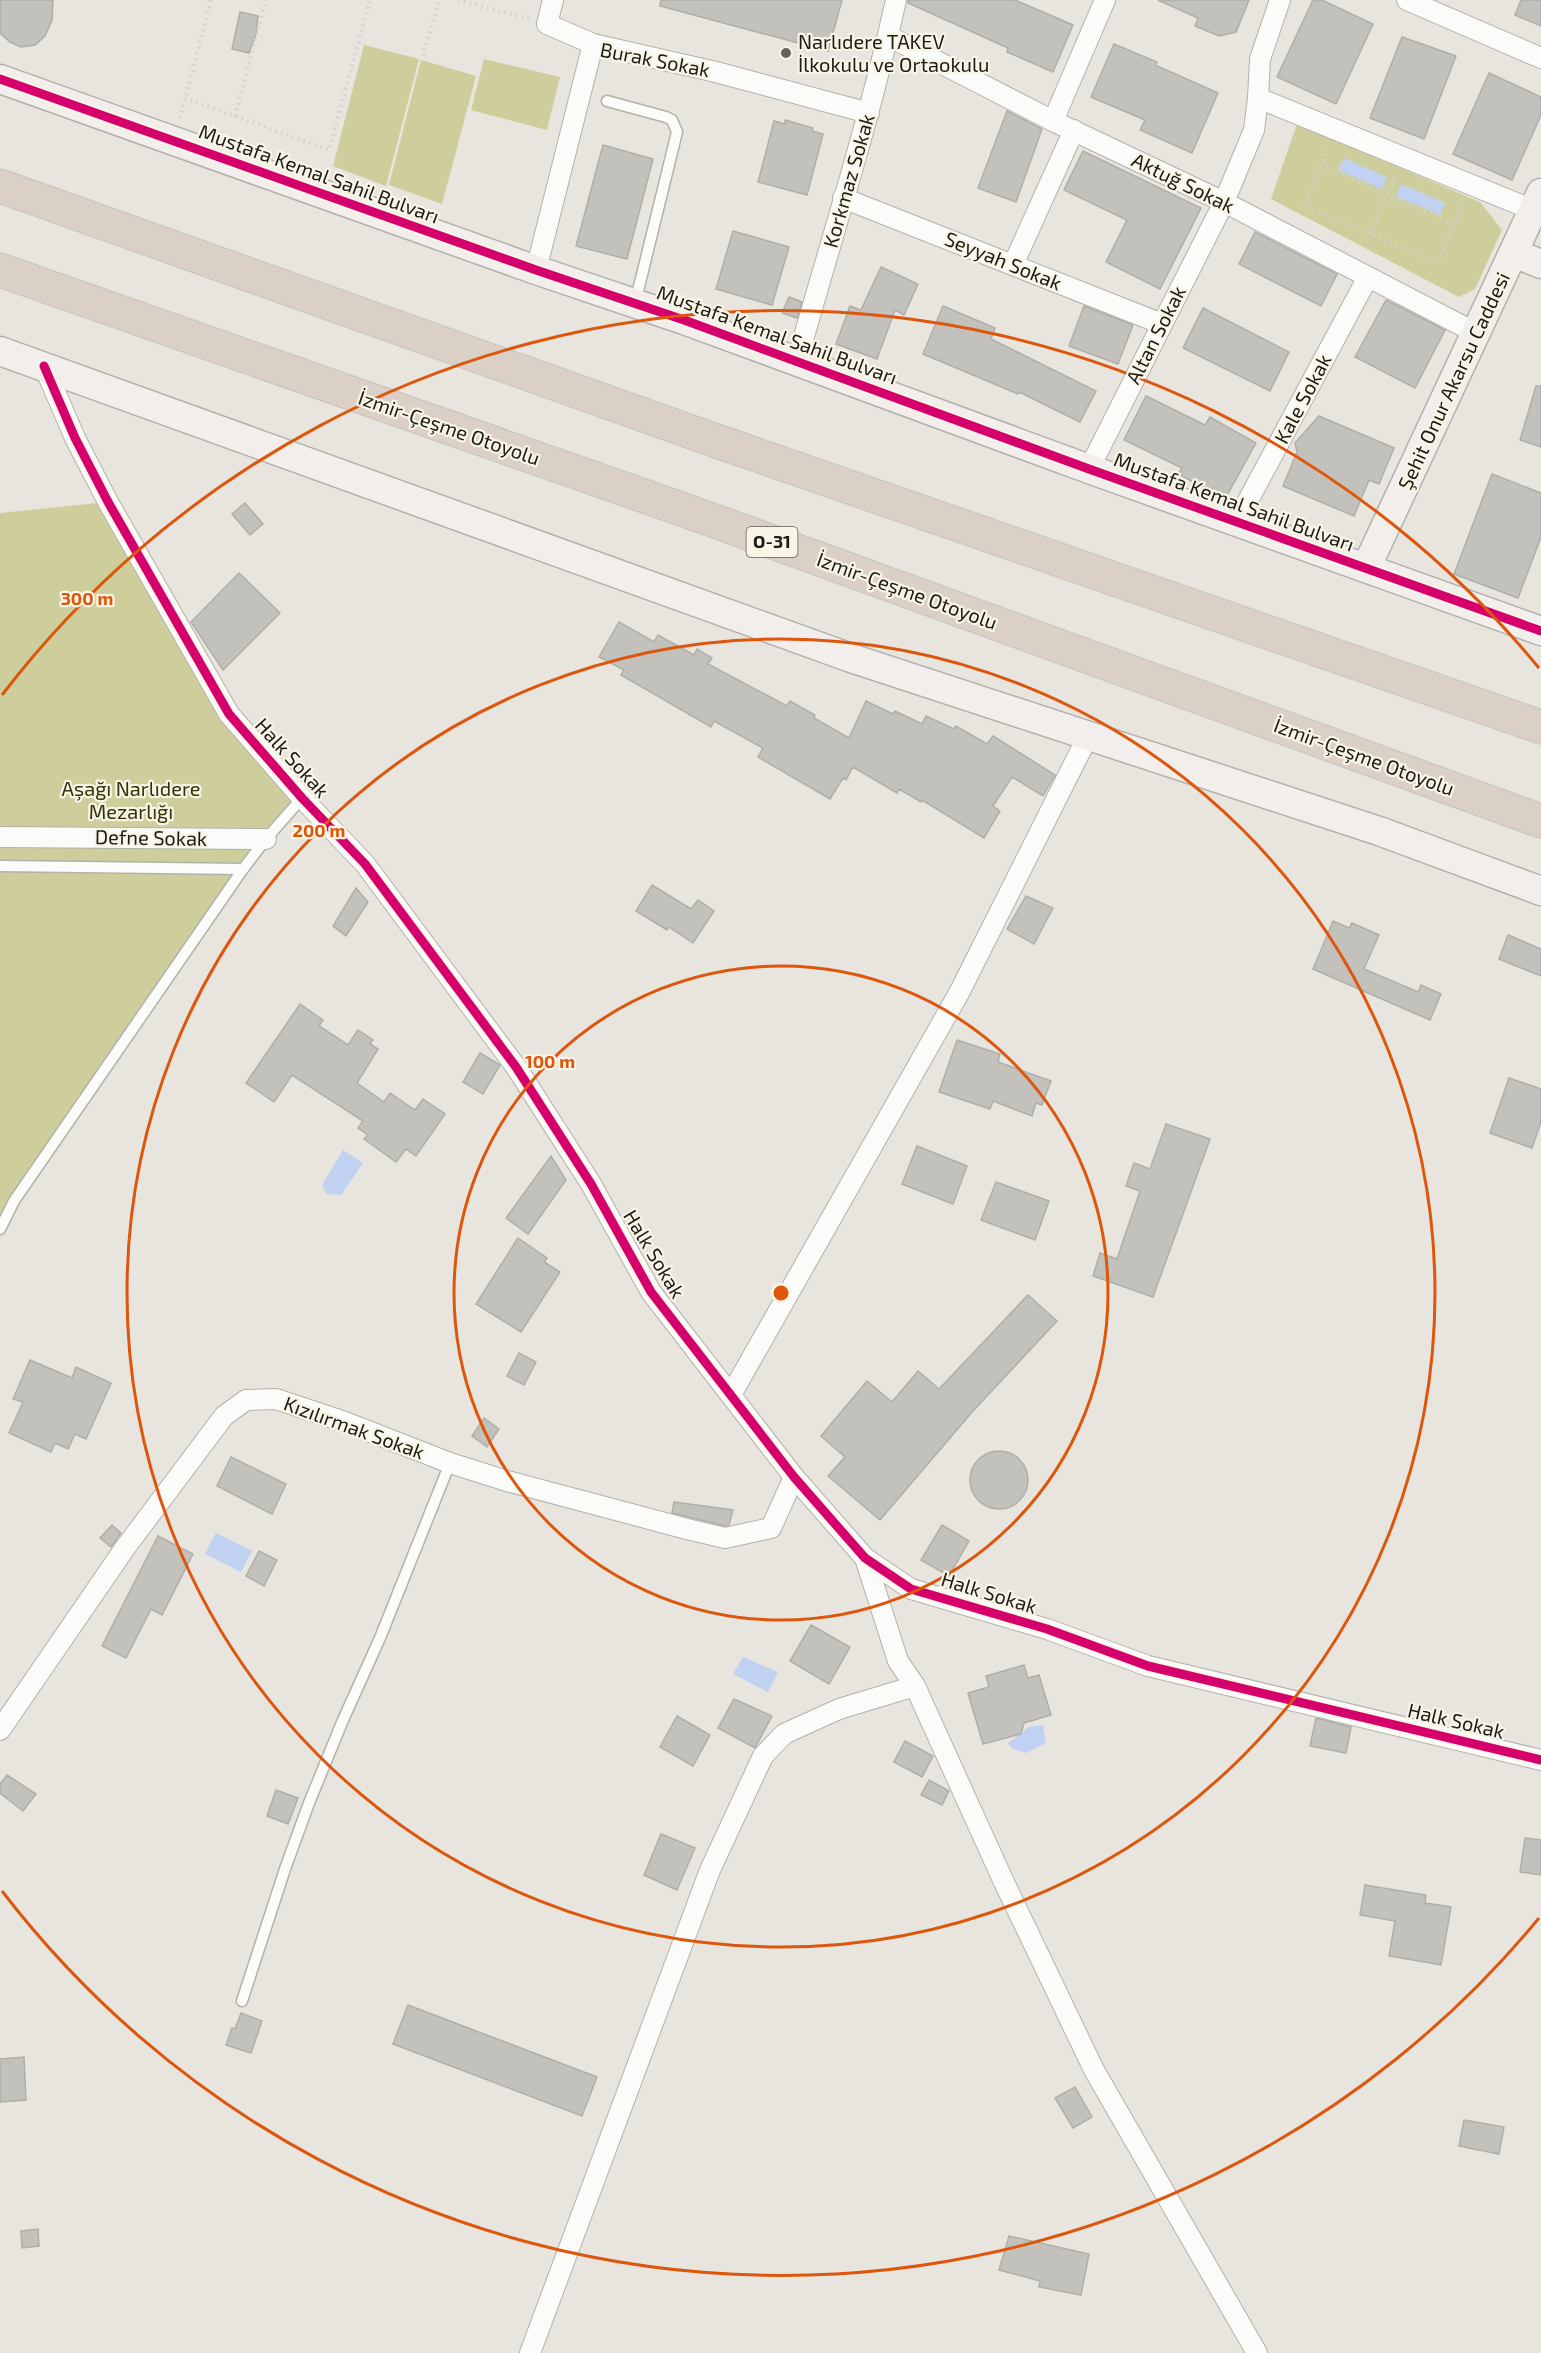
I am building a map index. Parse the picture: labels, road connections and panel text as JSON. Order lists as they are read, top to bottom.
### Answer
{
  "streets": {
    "highway": ["İzmir-Çeşme Otoyolu", "O-31"],
    "street": [
      "Burak Sokak",
      "Mustafa Kemal Sahil Bulvarı",
      "Korkmaz Sokak",
      "Aktuğ Sokak",
      "Seyyah Sokak",
      "Altan Sokak",
      "Şehit Onur Akarsu Caddesi",
      "Kale Sokak",
      "Halk Sokak",
      "Defne Sokak",
      "Kızılırmak Sokak"
    ]
  },
  "crossings": [
    ["Burak Sokak", "Mustafa Kemal Sahil Bulvarı"],
    ["Burak Sokak", "Korkmaz Sokak"],
    ["Mustafa Kemal Sahil Bulvarı", "Korkmaz Sokak"],
    ["Mustafa Kemal Sahil Bulvarı", "Altan Sokak"],
    ["Mustafa Kemal Sahil Bulvarı", "Şehit Onur Akarsu Caddesi"],
    ["Mustafa Kemal Sahil Bulvarı", "Kale Sokak"],
    ["Korkmaz Sokak", "Aktuğ Sokak"],
    ["Korkmaz Sokak", "Seyyah Sokak"],
    ["Aktuğ Sokak", "Altan Sokak"],
    ["Aktuğ Sokak", "Şehit Onur Akarsu Caddesi"],
    ["Aktuğ Sokak", "Kale Sokak"],
    ["Seyyah Sokak", "Altan Sokak"],
    ["Halk Sokak", "Kızılırmak Sokak"]
  ],
  "parks": ["Aşağı Narlıdere Mezarlığı"],
  "places": ["Narlıdere TAKEV İlkokulu ve Ortaokulu"],
  "rings": ["300 m", "200 m", "100 m"]
}
